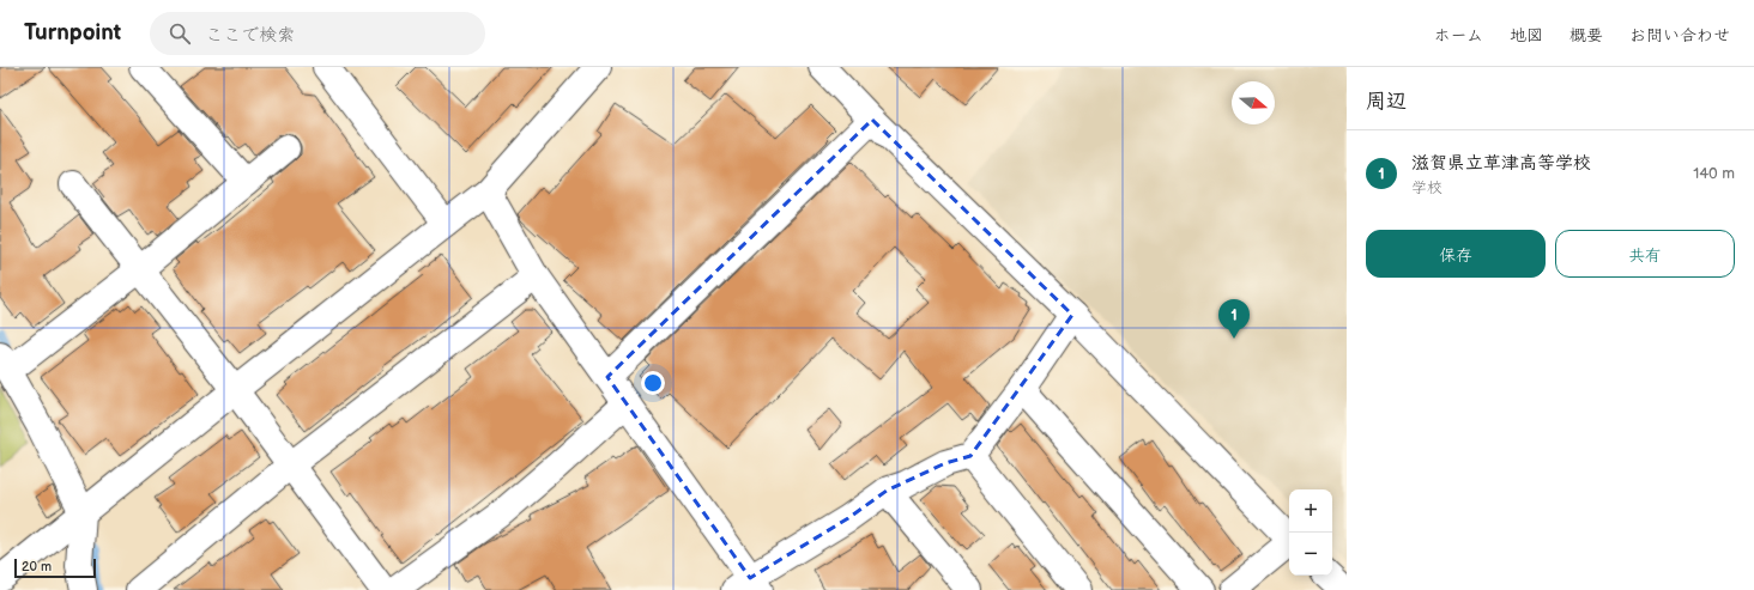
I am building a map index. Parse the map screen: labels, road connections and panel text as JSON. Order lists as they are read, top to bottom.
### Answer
{
  "scale_bar": "20 m",
  "north": "right",
  "page": {
    "header": "Turnpoint",
    "search": "ここで検索",
    "nav": [
      "ホーム",
      "地図",
      "概要",
      "お問い合わせ"
    ],
    "heading": "周辺",
    "list": [
      {
        "mark": "1",
        "name": "滋賀県立草津高等学校",
        "note": "学校",
        "value": "140 m"
      }
    ],
    "buttons": ["保存", "共有"],
    "pins": "1",
    "map_buttons": ["+", "−"],
    "scale": "20 m"
  }
}
